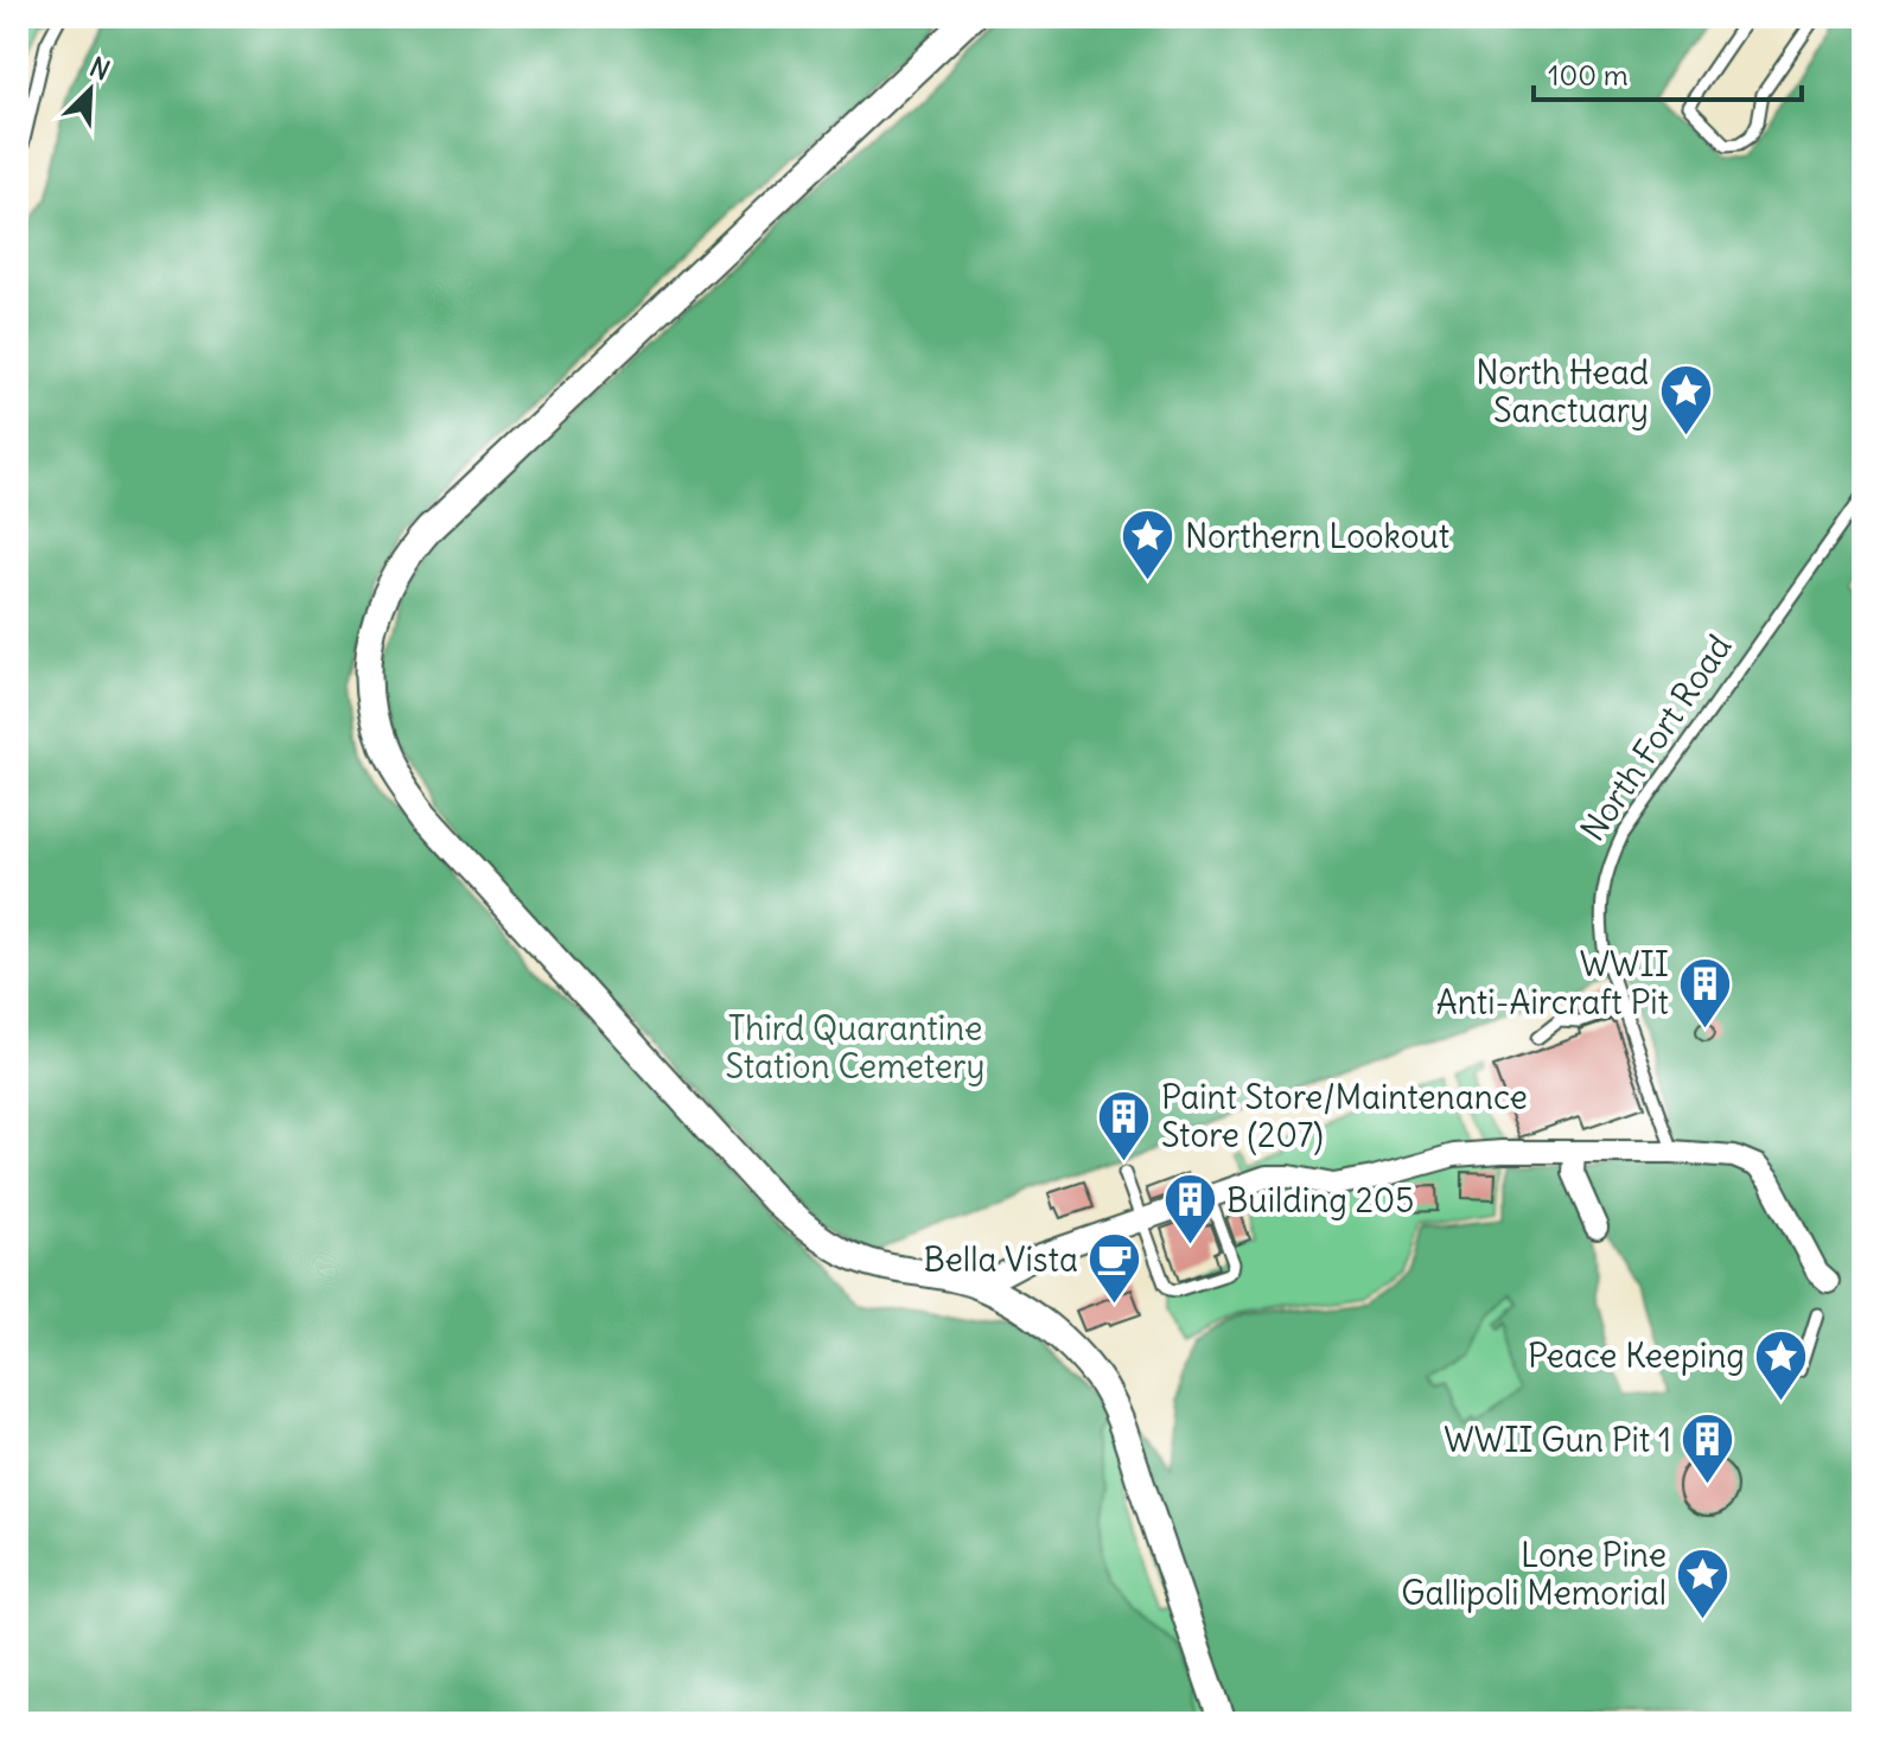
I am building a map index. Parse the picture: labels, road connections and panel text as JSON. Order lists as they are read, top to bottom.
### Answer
{
  "streets": {
    "lane": ["North Fort Road"]
  },
  "parks": ["Third Quarantine Station Cemetery"],
  "places": {
    "place": [
      "North Head Sanctuary",
      "Northern Lookout",
      "Peace Keeping",
      "Lone Pine Gallipoli Memorial"
    ],
    "building": [
      "WWII Anti-Aircraft Pit",
      "Paint Store/Maintenance Store (207)",
      "Building 205",
      "WWII Gun Pit 1"
    ],
    "cafe": ["Bella Vista"]
  },
  "scale_bar": "100 m",
  "north": "top right"
}
